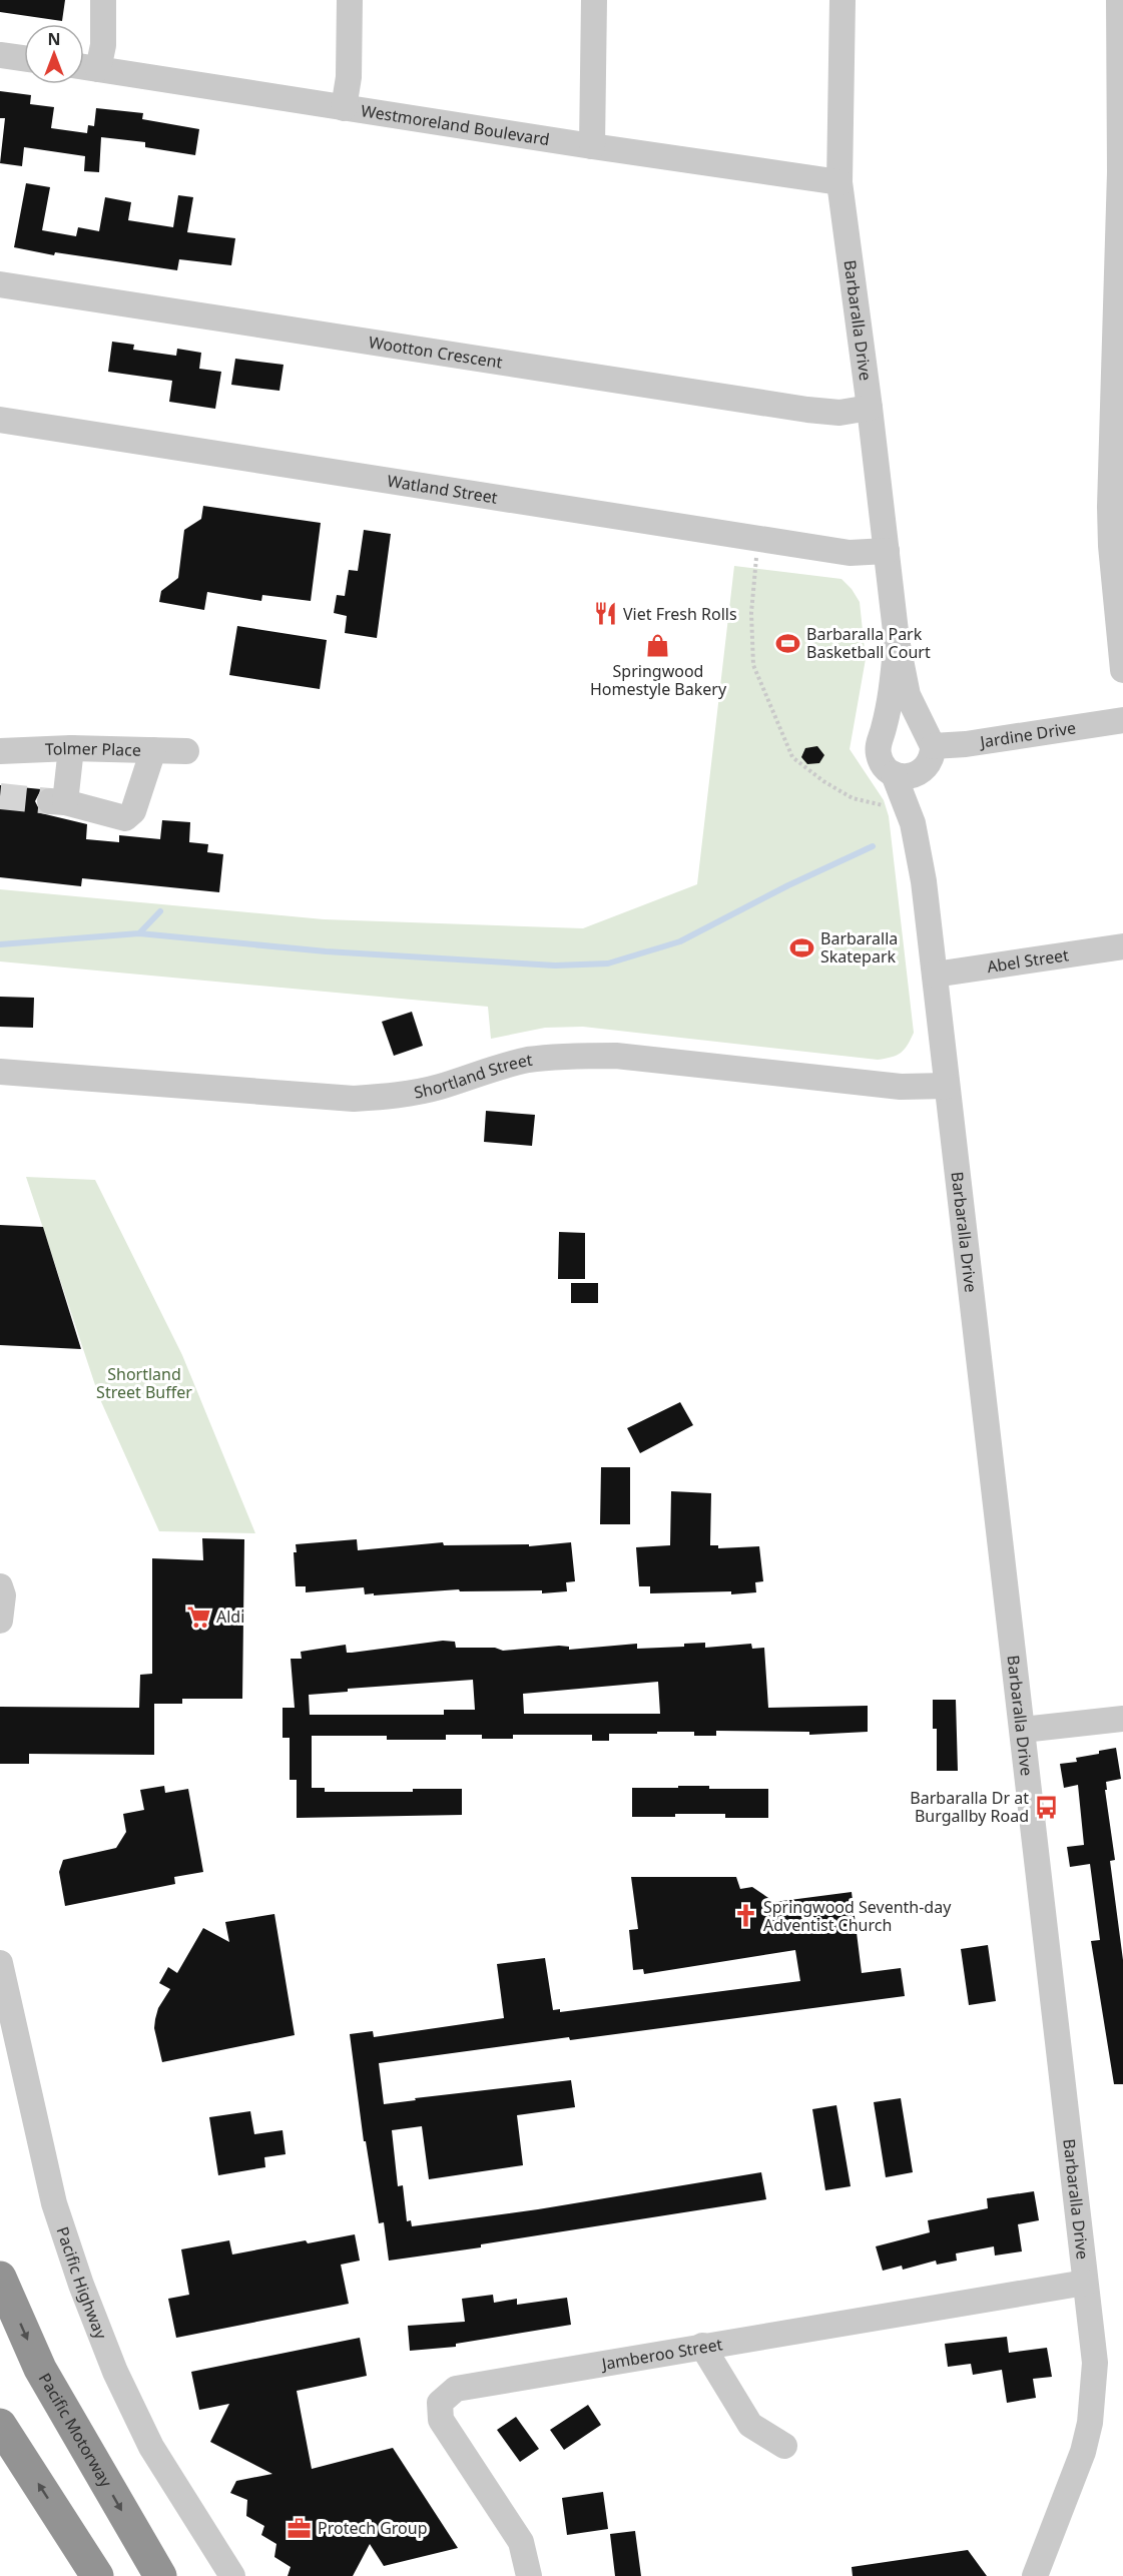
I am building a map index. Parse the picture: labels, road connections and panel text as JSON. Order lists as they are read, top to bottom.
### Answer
{
  "streets": {
    "highway": ["Pacific Motorway"],
    "street": [
      "Westmoreland Boulevard",
      "Barbaralla Drive",
      "Wootton Crescent",
      "Watland Street",
      "Jardine Drive",
      "Tolmer Place",
      "Abel Street",
      "Shortland Street",
      "Pacific Highway",
      "Jamberoo Street"
    ]
  },
  "crossings": [
    ["Westmoreland Boulevard", "Barbaralla Drive"],
    ["Barbaralla Drive", "Wootton Crescent"],
    ["Barbaralla Drive", "Watland Street"],
    ["Barbaralla Drive", "Jardine Drive"],
    ["Barbaralla Drive", "Abel Street"],
    ["Barbaralla Drive", "Shortland Street"],
    ["Barbaralla Drive", "Jamberoo Street"]
  ],
  "parks": ["Shortland Street Buffer"],
  "places": {
    "restaurant": ["Viet Fresh Rolls"],
    "sports": ["Barbaralla Park Basketball Court", "Barbaralla Skatepark"],
    "shop": ["Springwood Homestyle Bakery"],
    "supermarket": ["Aldi"],
    "bus stop": ["Barbaralla Dr at Burgallby Road"],
    "church": ["Springwood Seventh-day Adventist Church"],
    "office": ["Protech Group"]
  },
  "north": "top"
}
